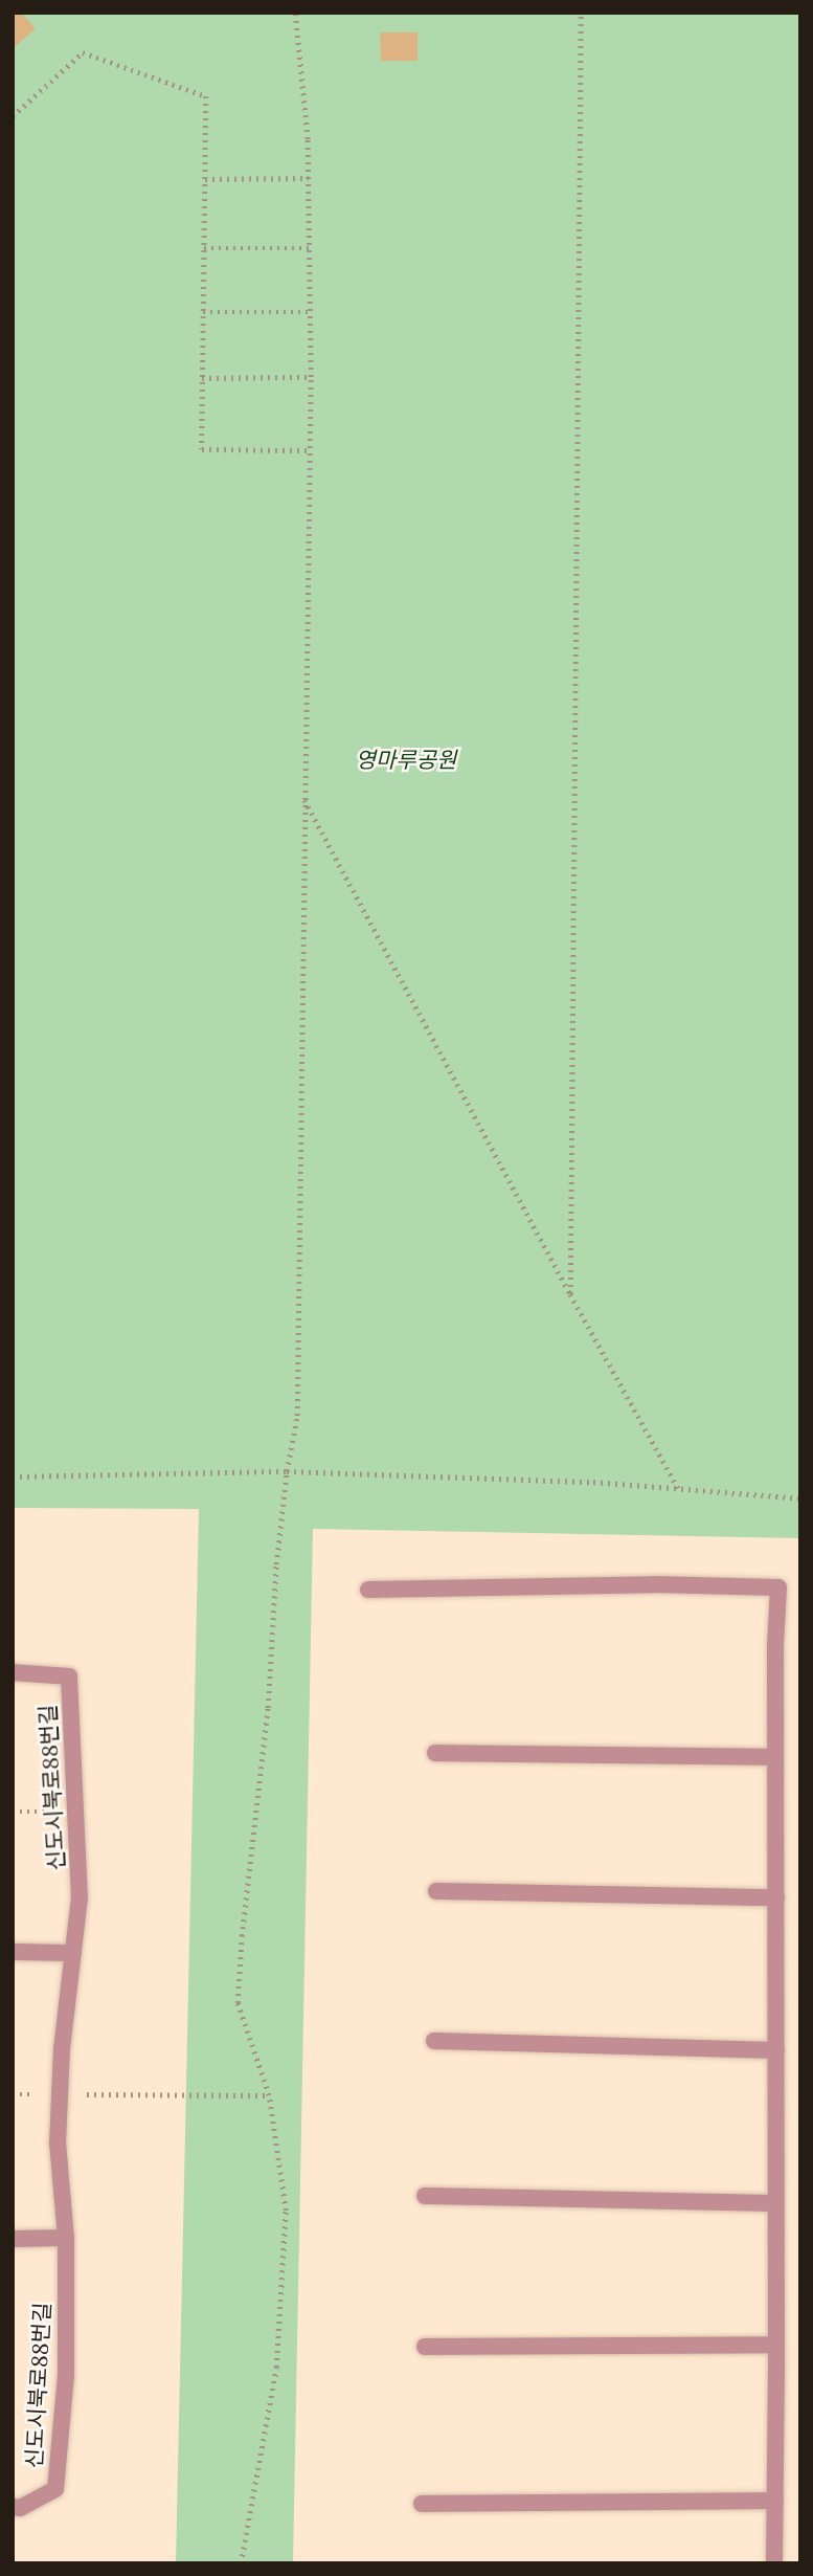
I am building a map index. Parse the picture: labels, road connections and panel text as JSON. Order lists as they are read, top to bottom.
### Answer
{
  "streets": {
    "lane": ["신도시북로88번길"]
  },
  "parks": ["영마루공원"]
}
